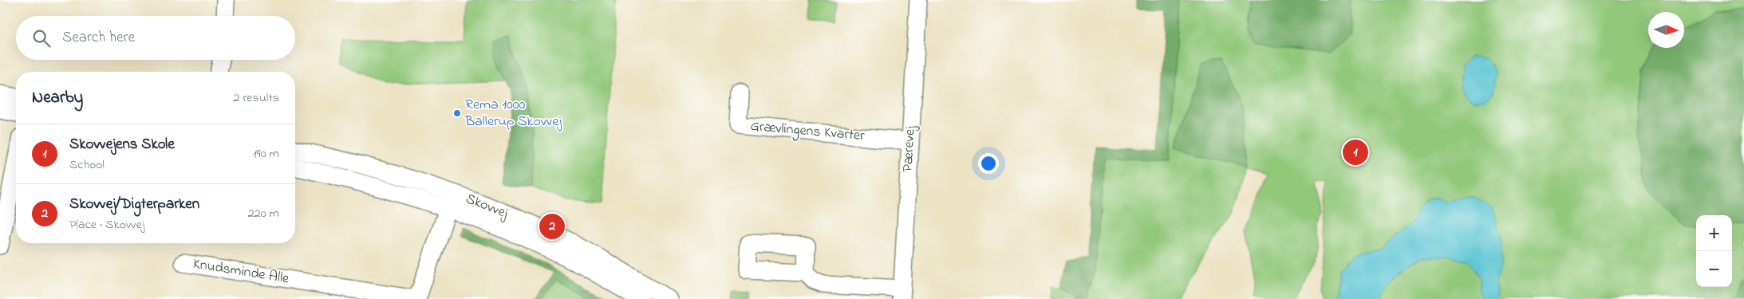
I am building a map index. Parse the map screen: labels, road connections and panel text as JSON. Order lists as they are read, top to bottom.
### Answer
{
  "streets": {
    "street": [
      "Grævlingens Kvarter",
      "Pærevej",
      "Skovvej",
      "Knudsminde Alle"
    ]
  },
  "crossings": [
    ["Grævlingens Kvarter", "Pærevej"]
  ],
  "places": ["Rema 1000 Ballerup Skovvej"],
  "north": "right",
  "page": {
    "search": "Search here",
    "heading": ["Nearby", "2 results"],
    "list": [
      {
        "mark": "1",
        "name": "Skovvejens Skole",
        "note": "School",
        "value": "190 m"
      },
      {
        "mark": "2",
        "name": "Skovvej/Digterparken",
        "note": "Place · Skovvej",
        "value": "220 m"
      }
    ],
    "pins": ["1", "2"],
    "map_buttons": ["+", "−"]
  }
}
